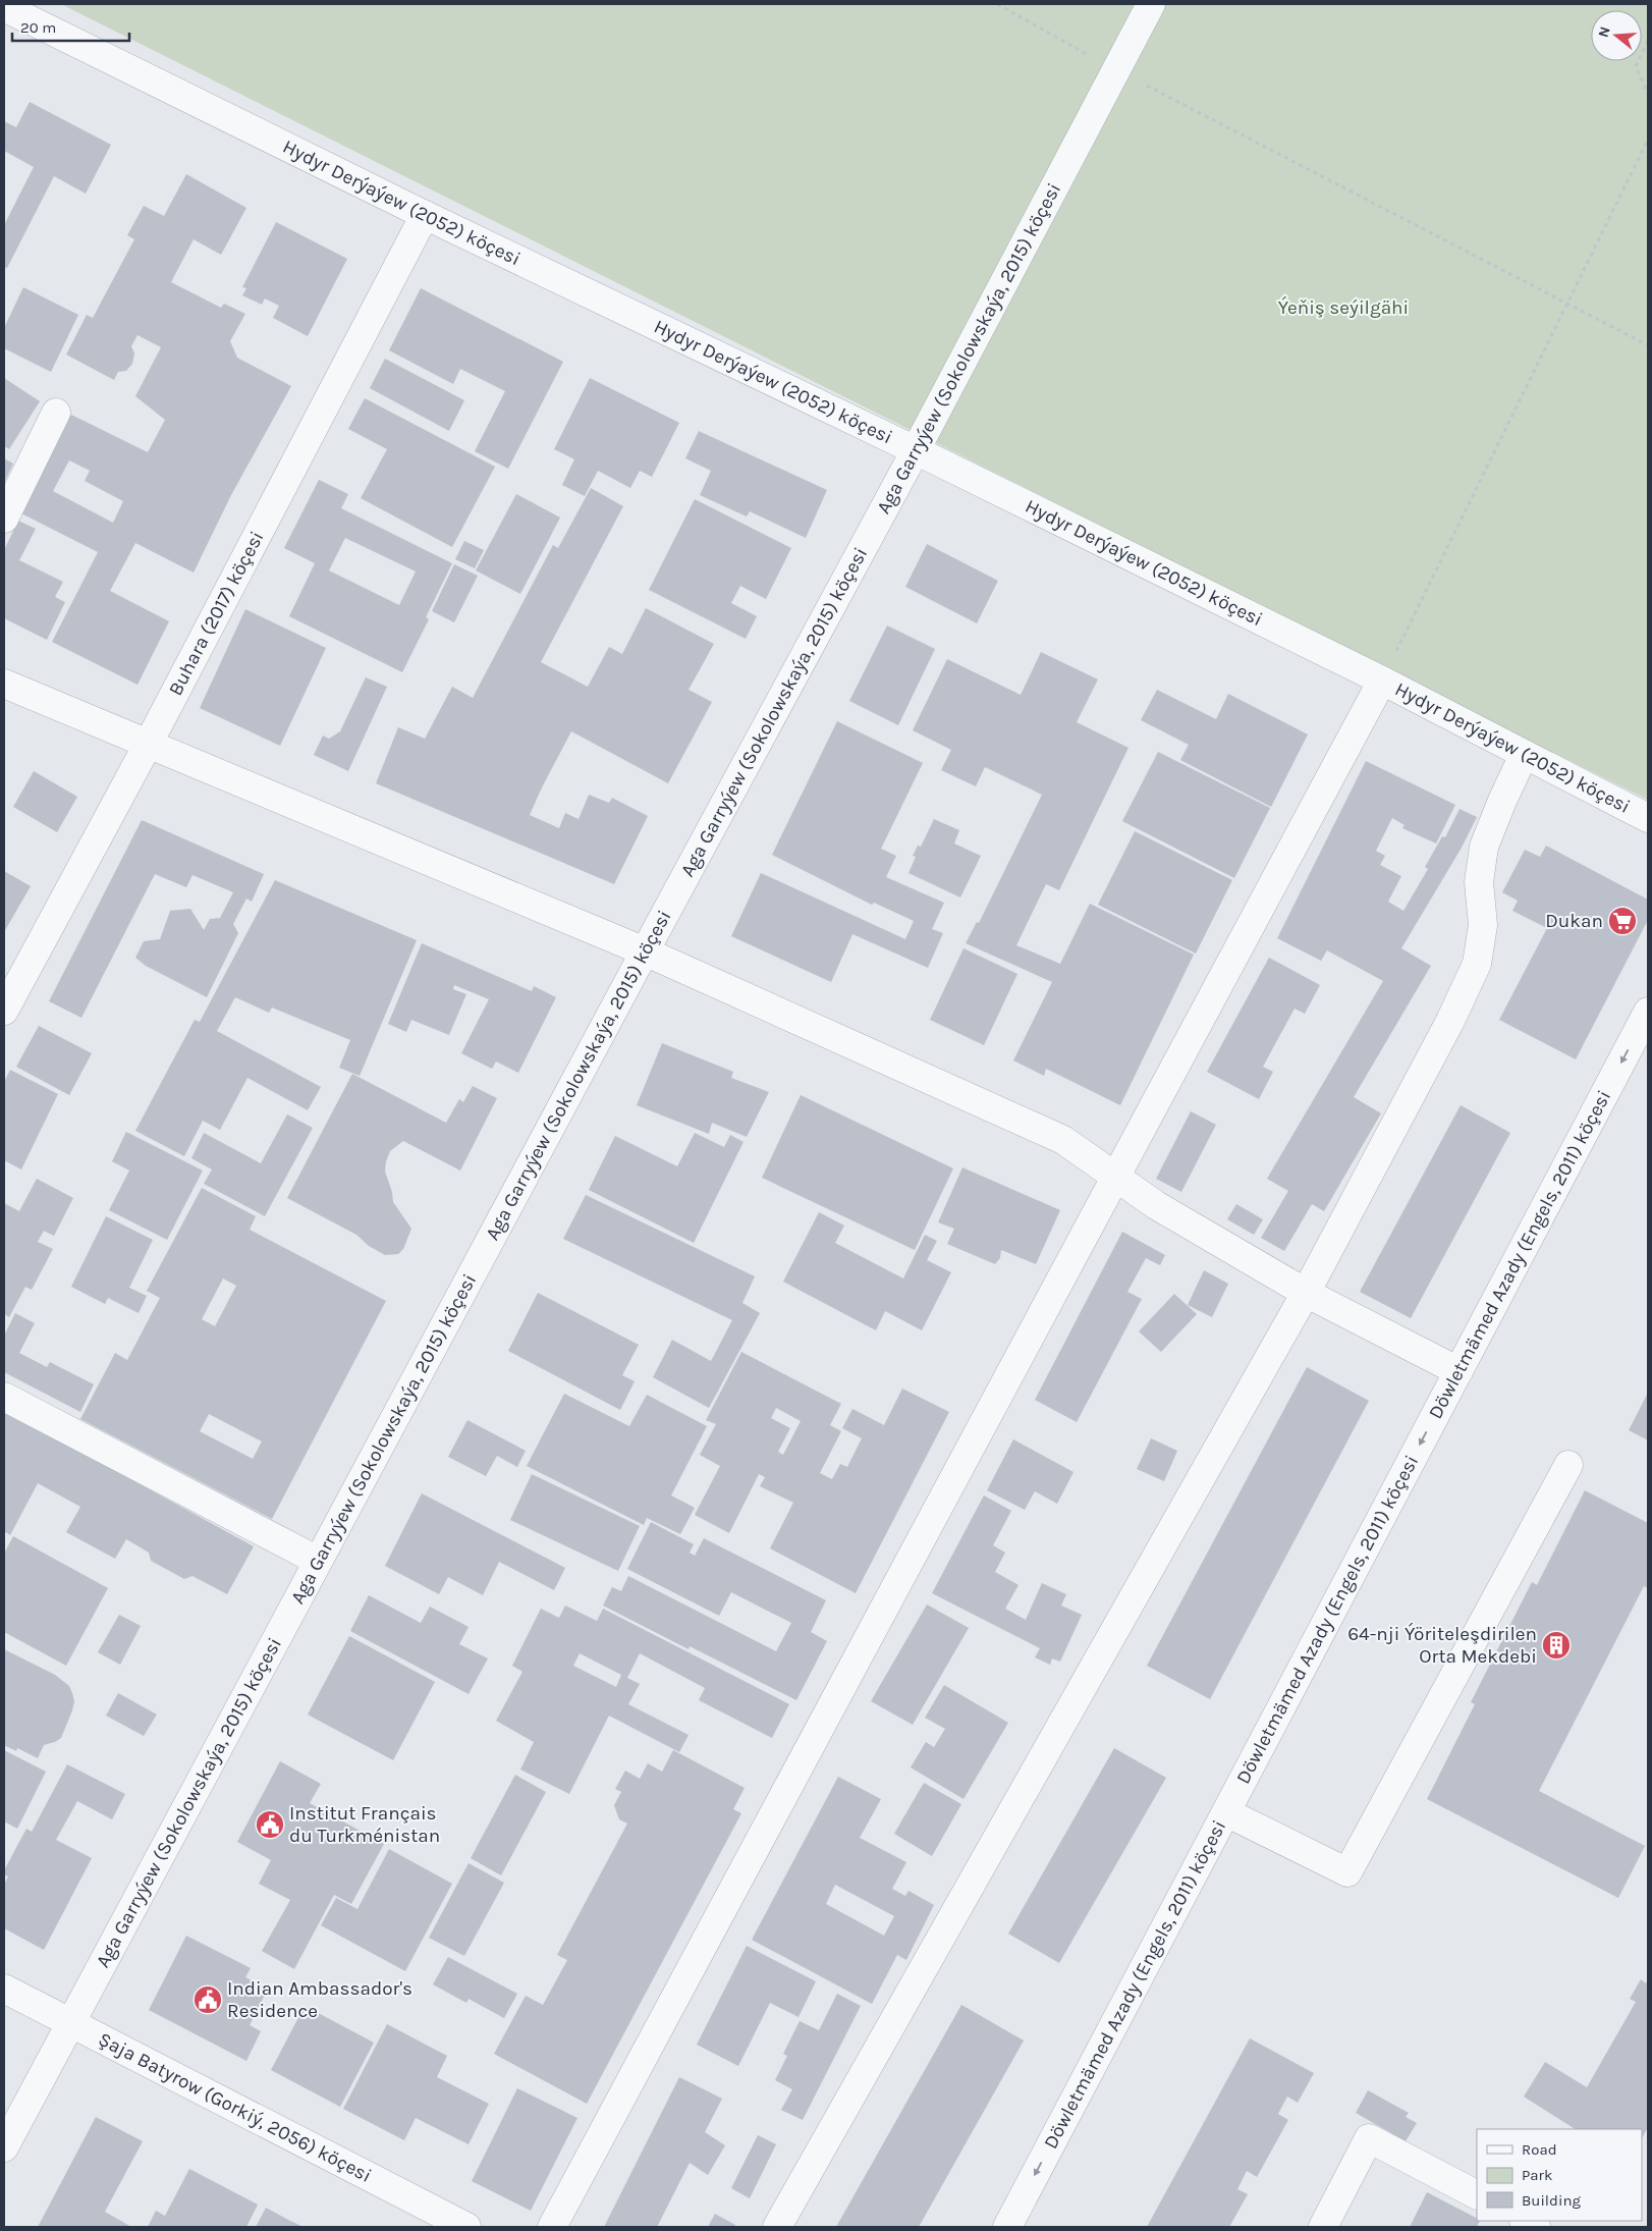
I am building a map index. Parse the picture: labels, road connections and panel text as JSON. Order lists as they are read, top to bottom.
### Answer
{
  "streets": {
    "street": [
      "Hydyr Derýaýew (2052) köçesi",
      "Aga Garryýew (Sokolowskaýa, 2015) köçesi",
      "Buhara (2017) köçesi",
      "Döwletmämed Azady (Engels, 2011) köçesi",
      "Şaja Batyrow (Gorkiý, 2056) köçesi"
    ]
  },
  "crossings": [
    ["Hydyr Derýaýew (2052) köçesi", "Aga Garryýew (Sokolowskaýa, 2015) köçesi"],
    ["Hydyr Derýaýew (2052) köçesi", "Buhara (2017) köçesi"],
    ["Aga Garryýew (Sokolowskaýa, 2015) köçesi", "Şaja Batyrow (Gorkiý, 2056) köçesi"]
  ],
  "parks": ["Ýeňiş seýilgähi"],
  "places": {
    "supermarket": ["Dukan"],
    "building": ["64-nji Ýöriteleşdirilen Orta Mekdebi"],
    "public building": ["Institut Français du Turkménistan", "Indian Ambassador's Residence"]
  },
  "legend": ["Road", "Park", "Building"],
  "scale_bar": "20 m",
  "north": "left"
}
